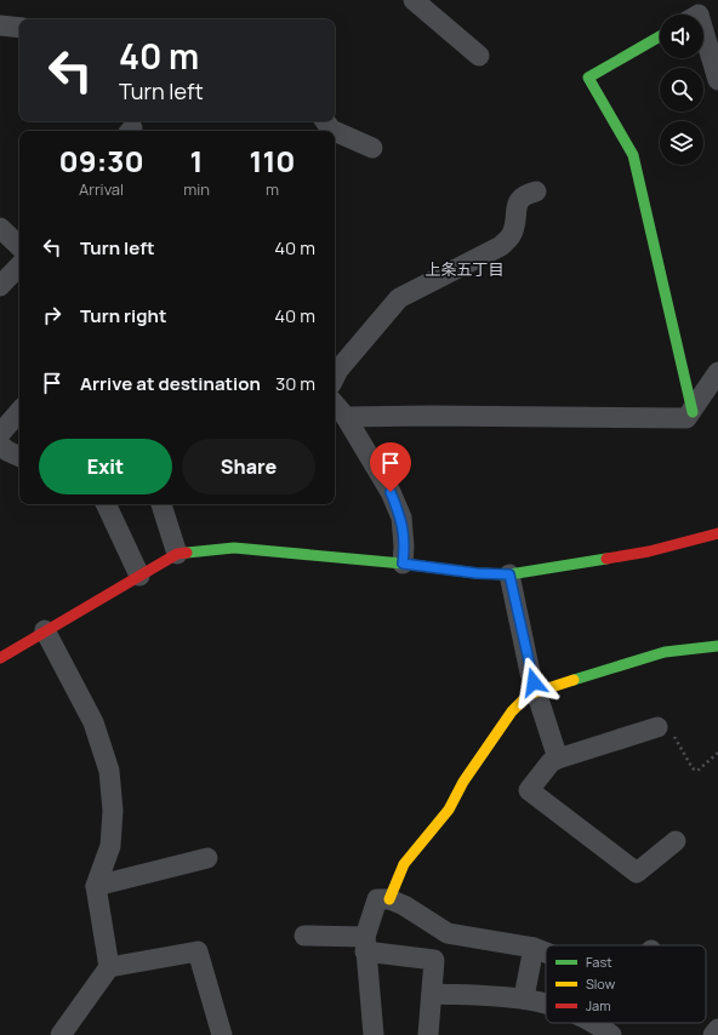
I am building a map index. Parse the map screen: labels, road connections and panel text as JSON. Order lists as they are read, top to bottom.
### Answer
{
  "districts": ["上条五丁目"],
  "legend": ["Fast", "Slow", "Jam"],
  "page": {
    "turn": ["40 m", "Turn left"],
    "eta": [
      "09:30",
      "Arrival",
      "1",
      "min",
      "110",
      "m"
    ],
    "list": [
      {
        "name": "Turn left",
        "value": "40 m"
      },
      {
        "name": "Turn right",
        "value": "40 m"
      },
      {
        "name": "Arrive at destination",
        "value": "30 m"
      }
    ],
    "buttons": ["Exit", "Share"]
  }
}
